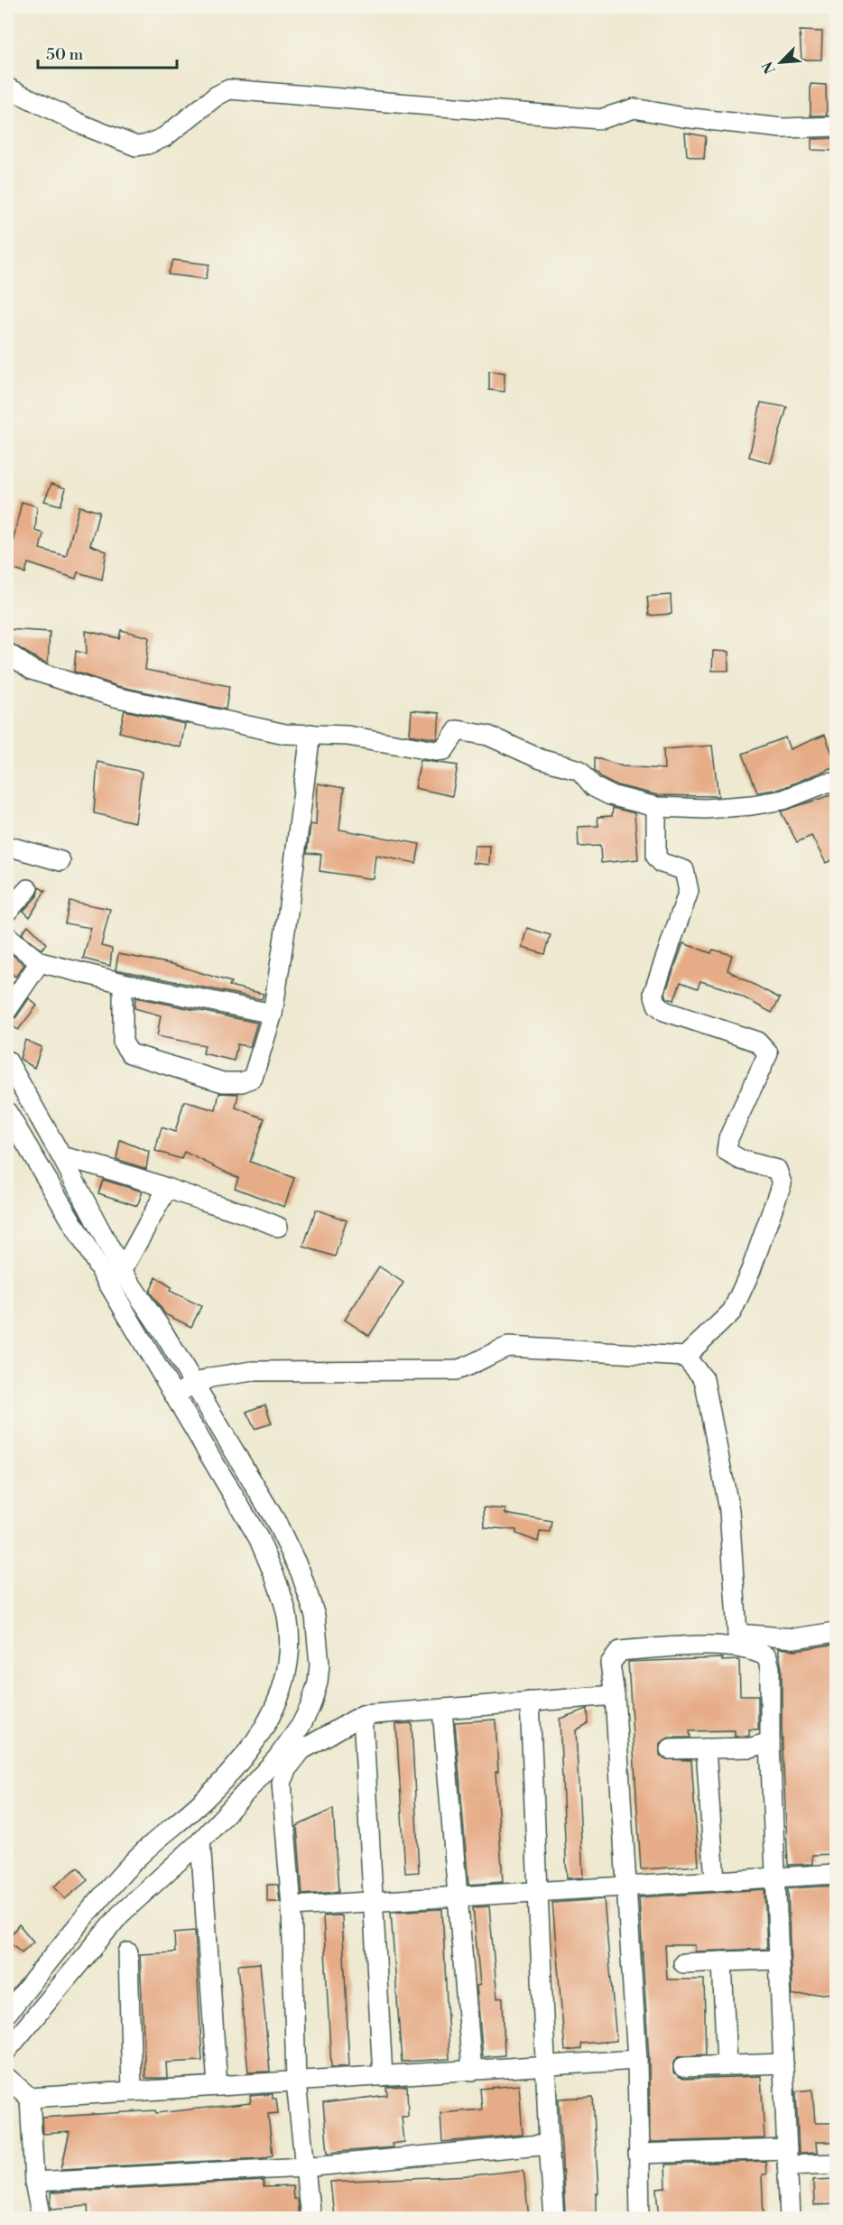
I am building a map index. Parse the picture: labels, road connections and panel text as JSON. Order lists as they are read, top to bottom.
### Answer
{
  "scale_bar": "50 m",
  "north": "bottom left"
}
